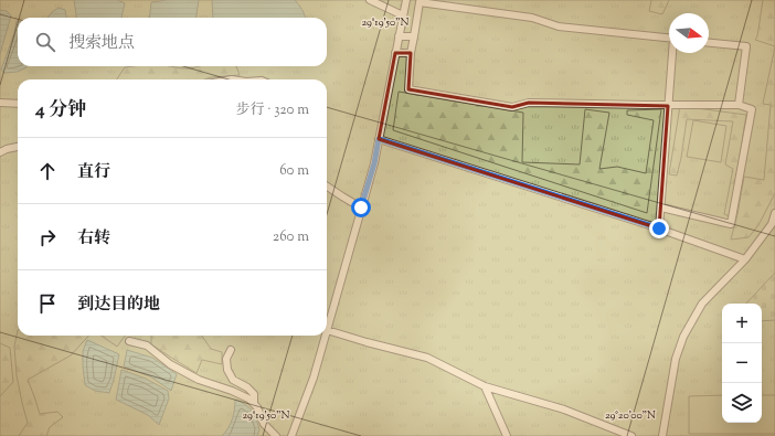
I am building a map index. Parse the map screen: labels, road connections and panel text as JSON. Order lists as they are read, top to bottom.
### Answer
{
  "north": "right",
  "page": {
    "search": "搜索地点",
    "heading": ["4 分钟", "步行 · 320 m"],
    "list": [
      ["直行", "60 m"],
      ["右转", "260 m"],
      "到达目的地"
    ],
    "map_buttons": ["+", "−"]
  },
  "coordinates": ["29°19'50\"N", "29°20'00\"N"]
}
